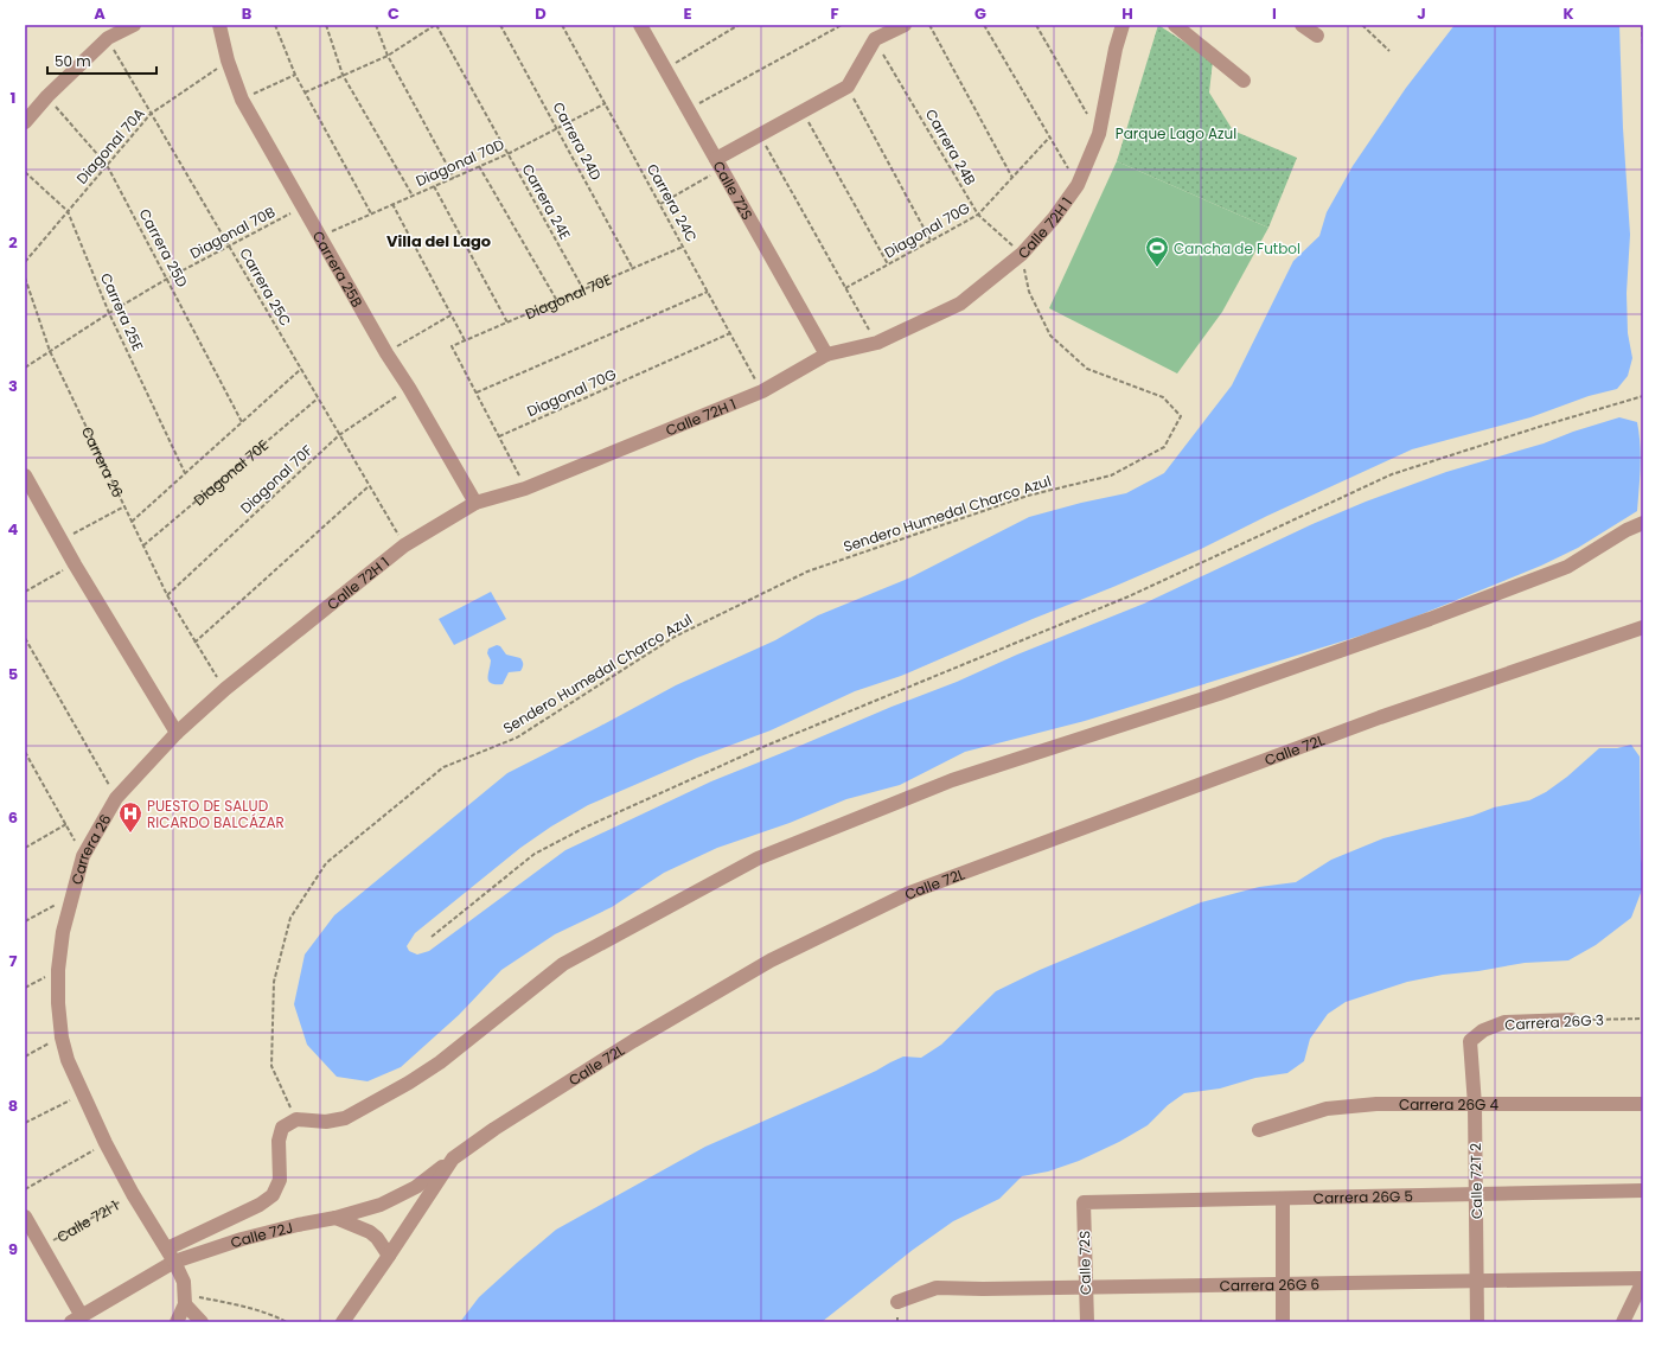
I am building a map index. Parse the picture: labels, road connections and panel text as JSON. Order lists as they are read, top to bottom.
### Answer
{
  "streets": {
    "street": [
      "Calle 72S",
      "Calle 72H 1",
      "Carrera 25B",
      "Carrera 26",
      "Calle 72L",
      "Carrera 26G 3",
      "Carrera 26G 4",
      "Calle 72T 2",
      "Carrera 26G 5",
      "Calle 72J",
      "Carrera 26G 6"
    ],
    "path": [
      "Carrera 24D",
      "Diagonal 70A",
      "Carrera 24B",
      "Diagonal 70D",
      "Carrera 24E",
      "Carrera 24C",
      "Diagonal 70G",
      "Diagonal 70B",
      "Carrera 25D",
      "Carrera 25C",
      "Diagonal 70E",
      "Carrera 25E",
      "Diagonal 70F",
      "Sendero Humedal Charco Azul",
      "Calle 72I 1"
    ]
  },
  "crossings": [
    ["Carrera 24D", "Diagonal 70D"],
    ["Carrera 24D", "Diagonal 70E"],
    ["Diagonal 70A", "Carrera 25D"],
    ["Diagonal 70A", "Carrera 25B"],
    ["Diagonal 70A", "Carrera 25C"],
    ["Diagonal 70A", "Carrera 25E"],
    ["Carrera 24B", "Calle 72H 1"],
    ["Carrera 24B", "Diagonal 70G"],
    ["Carrera 24B", "Sendero Humedal Charco Azul"],
    ["Diagonal 70D", "Carrera 24E"],
    ["Diagonal 70D", "Carrera 24C"],
    ["Diagonal 70D", "Carrera 25B"],
    ["Calle 72S", "Calle 72H 1"],
    ["Calle 72S", "Carrera 26G 5"],
    ["Calle 72S", "Carrera 26G 6"],
    ["Carrera 24E", "Diagonal 70E"],
    ["Carrera 24C", "Calle 72H 1"],
    ["Carrera 24C", "Diagonal 70G"],
    ["Carrera 24C", "Diagonal 70E"],
    ["Calle 72H 1", "Carrera 25B"],
    ["Calle 72H 1", "Carrera 25C"],
    ["Calle 72H 1", "Carrera 26"],
    ["Calle 72H 1", "Sendero Humedal Charco Azul"],
    ["Diagonal 70B", "Carrera 25D"],
    ["Diagonal 70B", "Carrera 25B"],
    ["Diagonal 70B", "Carrera 25C"],
    ["Diagonal 70B", "Carrera 25E"],
    ["Diagonal 70B", "Carrera 26"],
    ["Carrera 25B", "Diagonal 70F"],
    ["Carrera 25C", "Diagonal 70E"],
    ["Carrera 25C", "Diagonal 70F"],
    ["Diagonal 70E", "Carrera 26"],
    ["Carrera 26", "Diagonal 70F"],
    ["Carrera 26", "Calle 72I 1"],
    ["Carrera 26", "Calle 72J"],
    ["Calle 72L", "Calle 72J"],
    ["Carrera 26G 3", "Calle 72T 2"],
    ["Carrera 26G 4", "Calle 72T 2"],
    ["Calle 72T 2", "Carrera 26G 5"],
    ["Calle 72T 2", "Carrera 26G 6"]
  ],
  "districts": ["Villa del Lago"],
  "parks": ["Parque Lago Azul"],
  "places": {
    "sports": ["Cancha de Futbol"],
    "hospital": ["PUESTO DE SALUD RICARDO BALCÁZAR"]
  },
  "scale_bar": "50 m",
  "grid": {
    "columns": [
      "A",
      "B",
      "C",
      "D",
      "E",
      "F",
      "G",
      "H",
      "I",
      "J",
      "K"
    ],
    "rows": [
      "1",
      "2",
      "3",
      "4",
      "5",
      "6",
      "7",
      "8",
      "9"
    ]
  }
}
